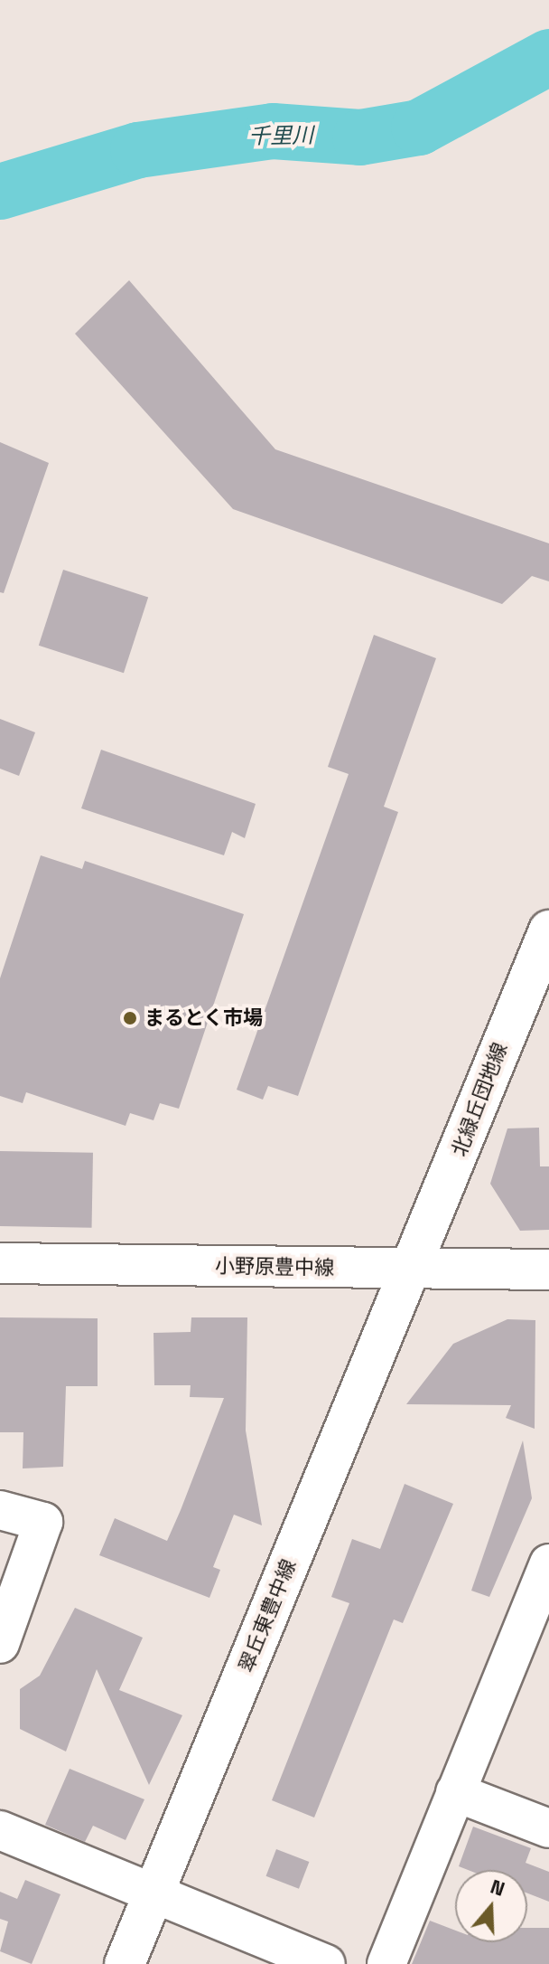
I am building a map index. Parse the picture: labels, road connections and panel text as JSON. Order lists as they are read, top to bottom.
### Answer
{
  "streets": {
    "street": ["北緑丘団地線", "小野原豊中線", "翠丘東豊中線"]
  },
  "crossings": [
    ["北緑丘団地線", "小野原豊中線"],
    ["北緑丘団地線", "翠丘東豊中線"],
    ["小野原豊中線", "翠丘東豊中線"]
  ],
  "water": ["千里川"],
  "places": ["まるとく市場"],
  "north": "top"
}
